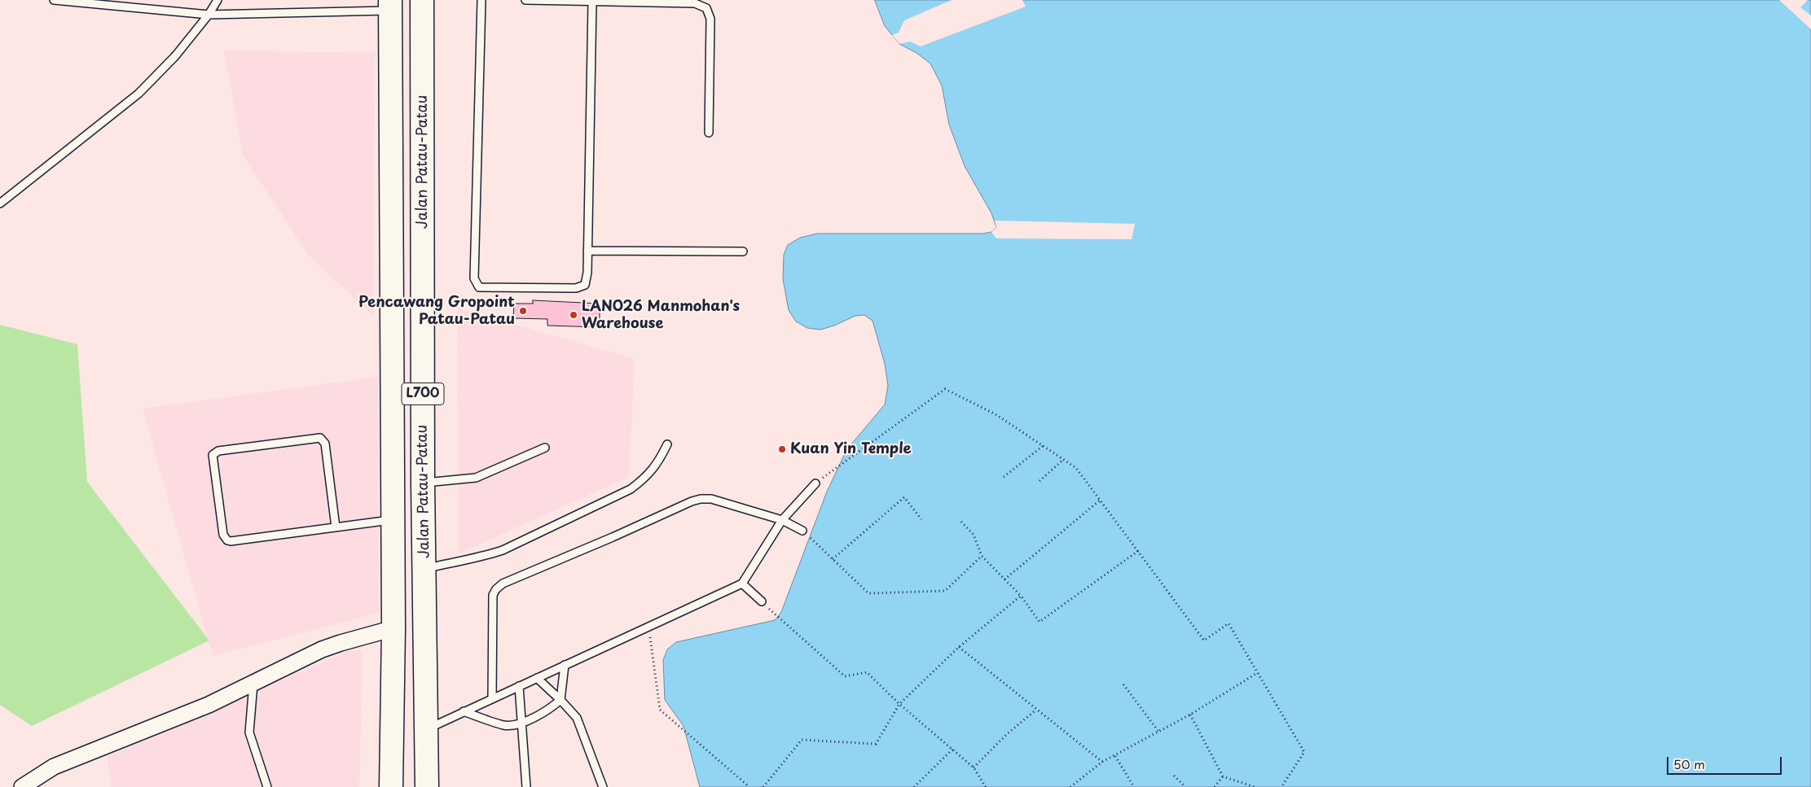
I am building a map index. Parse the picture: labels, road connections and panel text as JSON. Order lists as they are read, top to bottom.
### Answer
{
  "streets": {
    "main road": ["Jalan Patau-Patau", "L700"]
  },
  "places": ["Pencawang Gropoint Patau-Patau", "LAN026 Manmohan's Warehouse", "Kuan Yin Temple"],
  "scale_bar": "50 m"
}
